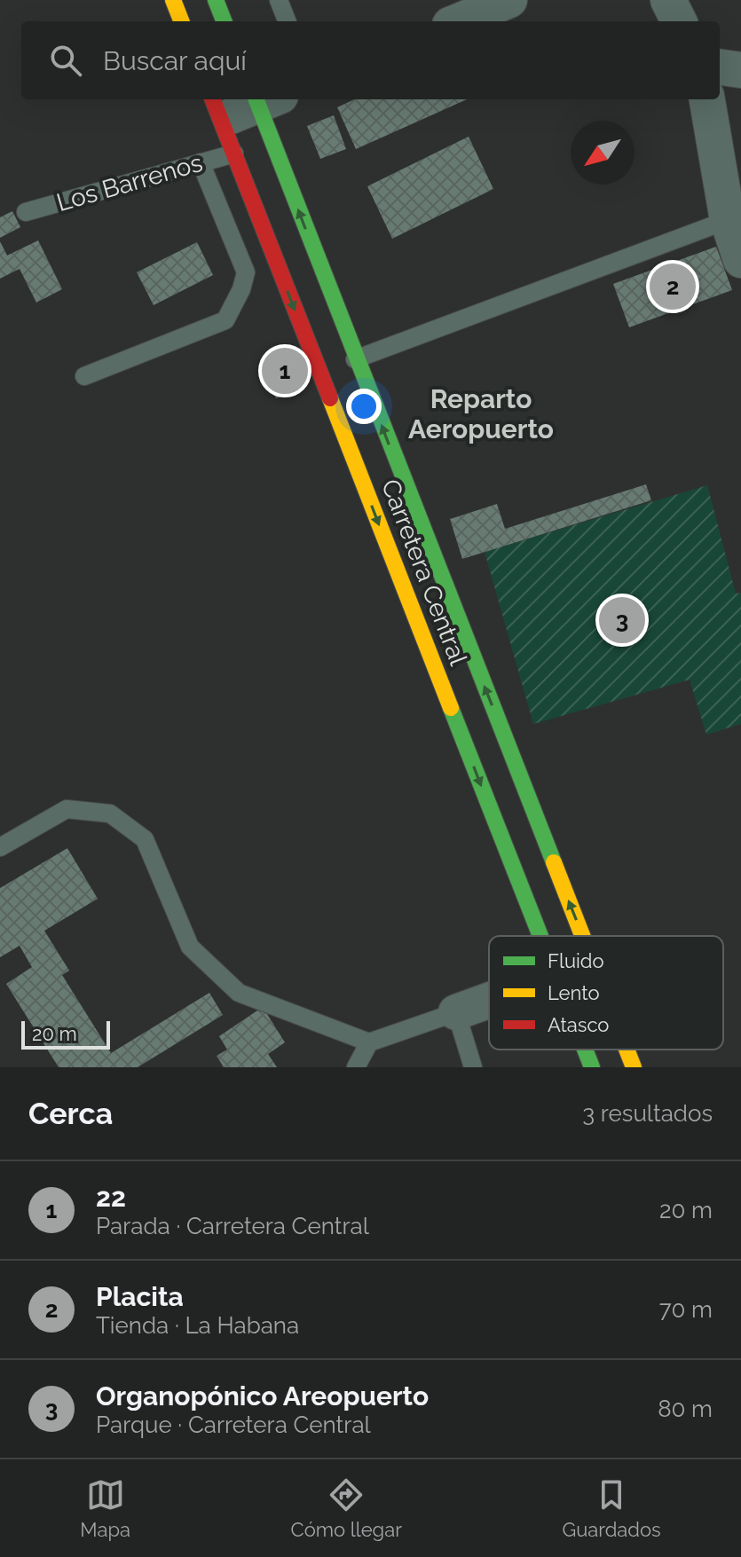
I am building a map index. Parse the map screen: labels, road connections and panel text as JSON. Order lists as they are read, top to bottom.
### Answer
{
  "streets": {
    "main road": ["Carretera Central"],
    "street": ["Los Barrenos"]
  },
  "crossings": [
    ["Los Barrenos", "Carretera Central"]
  ],
  "districts": ["Reparto Aeropuerto"],
  "legend": ["Fluido", "Lento", "Atasco"],
  "scale_bar": "20 m",
  "north": "bottom left",
  "page": {
    "search": "Buscar aquí",
    "pins": ["2", "1", "3"],
    "scale": "20 m",
    "heading": ["Cerca", "3 resultados"],
    "list": [
      {
        "mark": "1",
        "name": "22",
        "note": "Parada · Carretera Central",
        "value": "20 m"
      },
      {
        "mark": "2",
        "name": "Placita",
        "note": "Tienda · La Habana",
        "value": "70 m"
      },
      {
        "mark": "3",
        "name": "Organopónico Areopuerto",
        "note": "Parque · Carretera Central",
        "value": "80 m"
      }
    ],
    "nav": ["Mapa", "Cómo llegar", "Guardados"]
  }
}
